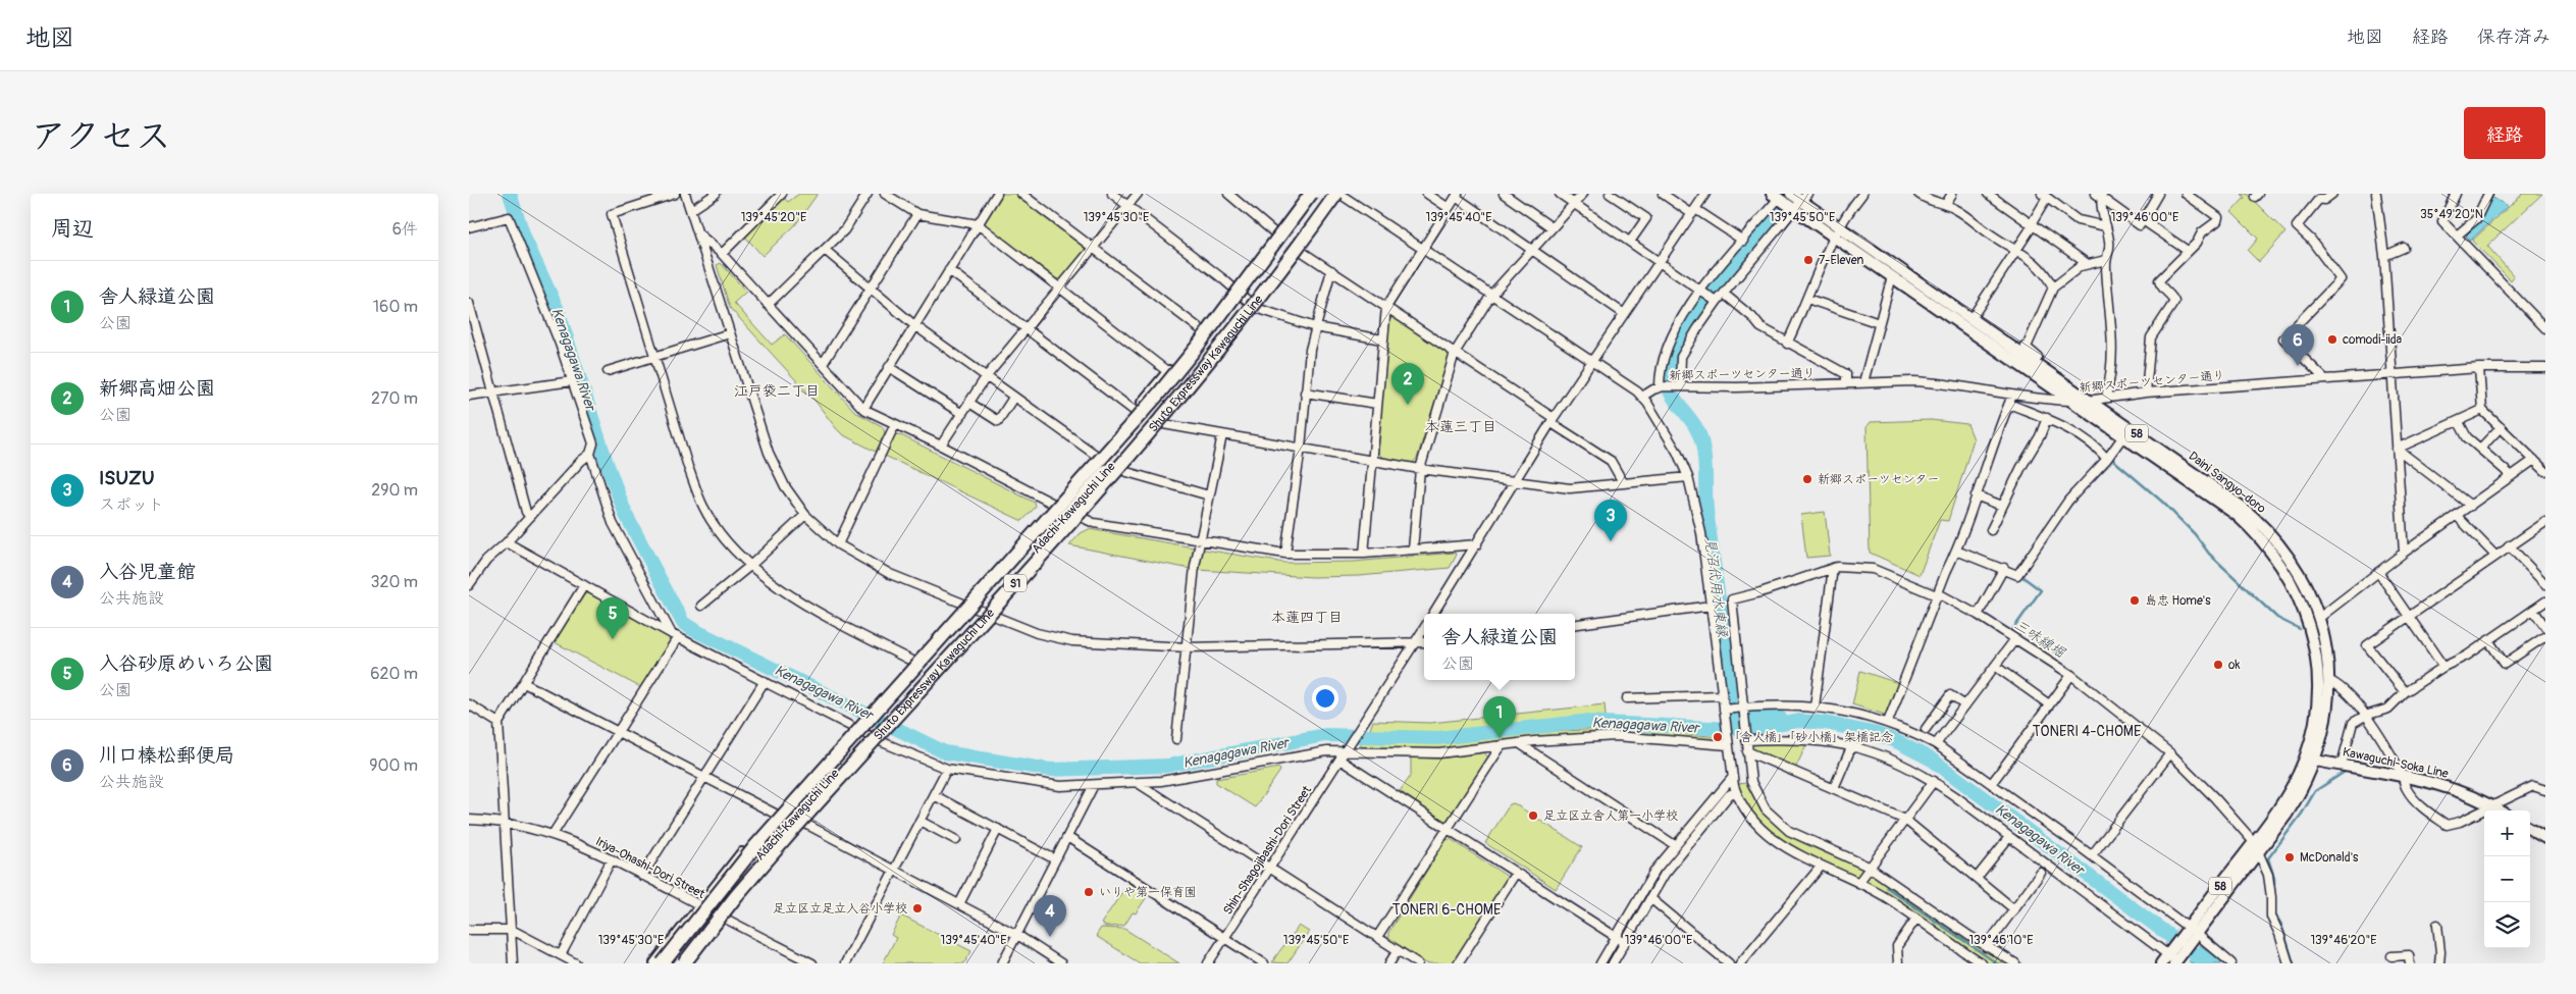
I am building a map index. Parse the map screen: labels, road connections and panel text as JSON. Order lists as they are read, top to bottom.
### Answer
{
  "streets": {
    "highway": ["Shuto Expressway Kawaguchi Line", "S1"],
    "main road": [
      "58",
      "Daini Sangyo-doro",
      "Adachi-Kawaguchi Line",
      "Kawaguchi-Soka Line"
    ],
    "street": ["新郷スポーツセンター通り", "Shin-Shagojibashi-Dori Street", "Iriya-Ohashi-Dori Street"]
  },
  "crossings": [
    ["Shuto Expressway Kawaguchi Line", "Adachi-Kawaguchi Line"],
    ["新郷スポーツセンター通り", "Daini Sangyo-doro"],
    ["58", "Daini Sangyo-doro"],
    ["Daini Sangyo-doro", "Kawaguchi-Soka Line"],
    ["Adachi-Kawaguchi Line", "Iriya-Ohashi-Dori Street"]
  ],
  "districts": [
    "江戸袋二丁目",
    "本蓮三丁目",
    "本蓮四丁目",
    "TONERI 4-CHOME",
    "TONERI 6-CHOME"
  ],
  "water": ["Kenagagawa River", "見沼代用水東縁", "三味線堀"],
  "places": [
    "7-Eleven",
    "comodi-iida",
    "新郷スポーツセンター",
    "島忠 Home's",
    "ok",
    "「舎人橋」「砂小橋」架橋記念",
    "足立区立舎人第一小学校",
    "McDonald's",
    "いりや第一保育園",
    "足立区立足立入谷小学校"
  ],
  "page": {
    "header": "地図",
    "nav": ["地図", "経路", "保存済み"],
    "title": "アクセス",
    "buttons": "経路",
    "heading": ["周辺", "6件"],
    "list": [
      {
        "mark": "1",
        "name": "舎人緑道公園",
        "note": "公園",
        "value": "160 m"
      },
      {
        "mark": "2",
        "name": "新郷高畑公園",
        "note": "公園",
        "value": "270 m"
      },
      {
        "mark": "3",
        "name": "ISUZU",
        "note": "スポット",
        "value": "290 m"
      },
      {
        "mark": "4",
        "name": "入谷児童館",
        "note": "公共施設",
        "value": "320 m"
      },
      {
        "mark": "5",
        "name": "入谷砂原めいろ公園",
        "note": "公園",
        "value": "620 m"
      },
      {
        "mark": "6",
        "name": "川口榛松郵便局",
        "note": "公共施設",
        "value": "900 m"
      }
    ],
    "pins": [
      "6",
      "2",
      "3",
      "5",
      "1",
      "4"
    ],
    "popup": ["舎人緑道公園", "公園"],
    "map_buttons": ["+", "−"]
  },
  "coordinates": [
    "35°49'20\"N",
    "139°45'20\"E",
    "139°45'50\"E",
    "139°45'30\"E",
    "139°45'40\"E",
    "139°46'00\"E",
    "139°46'10\"E",
    "139°46'20\"E"
  ]
}
